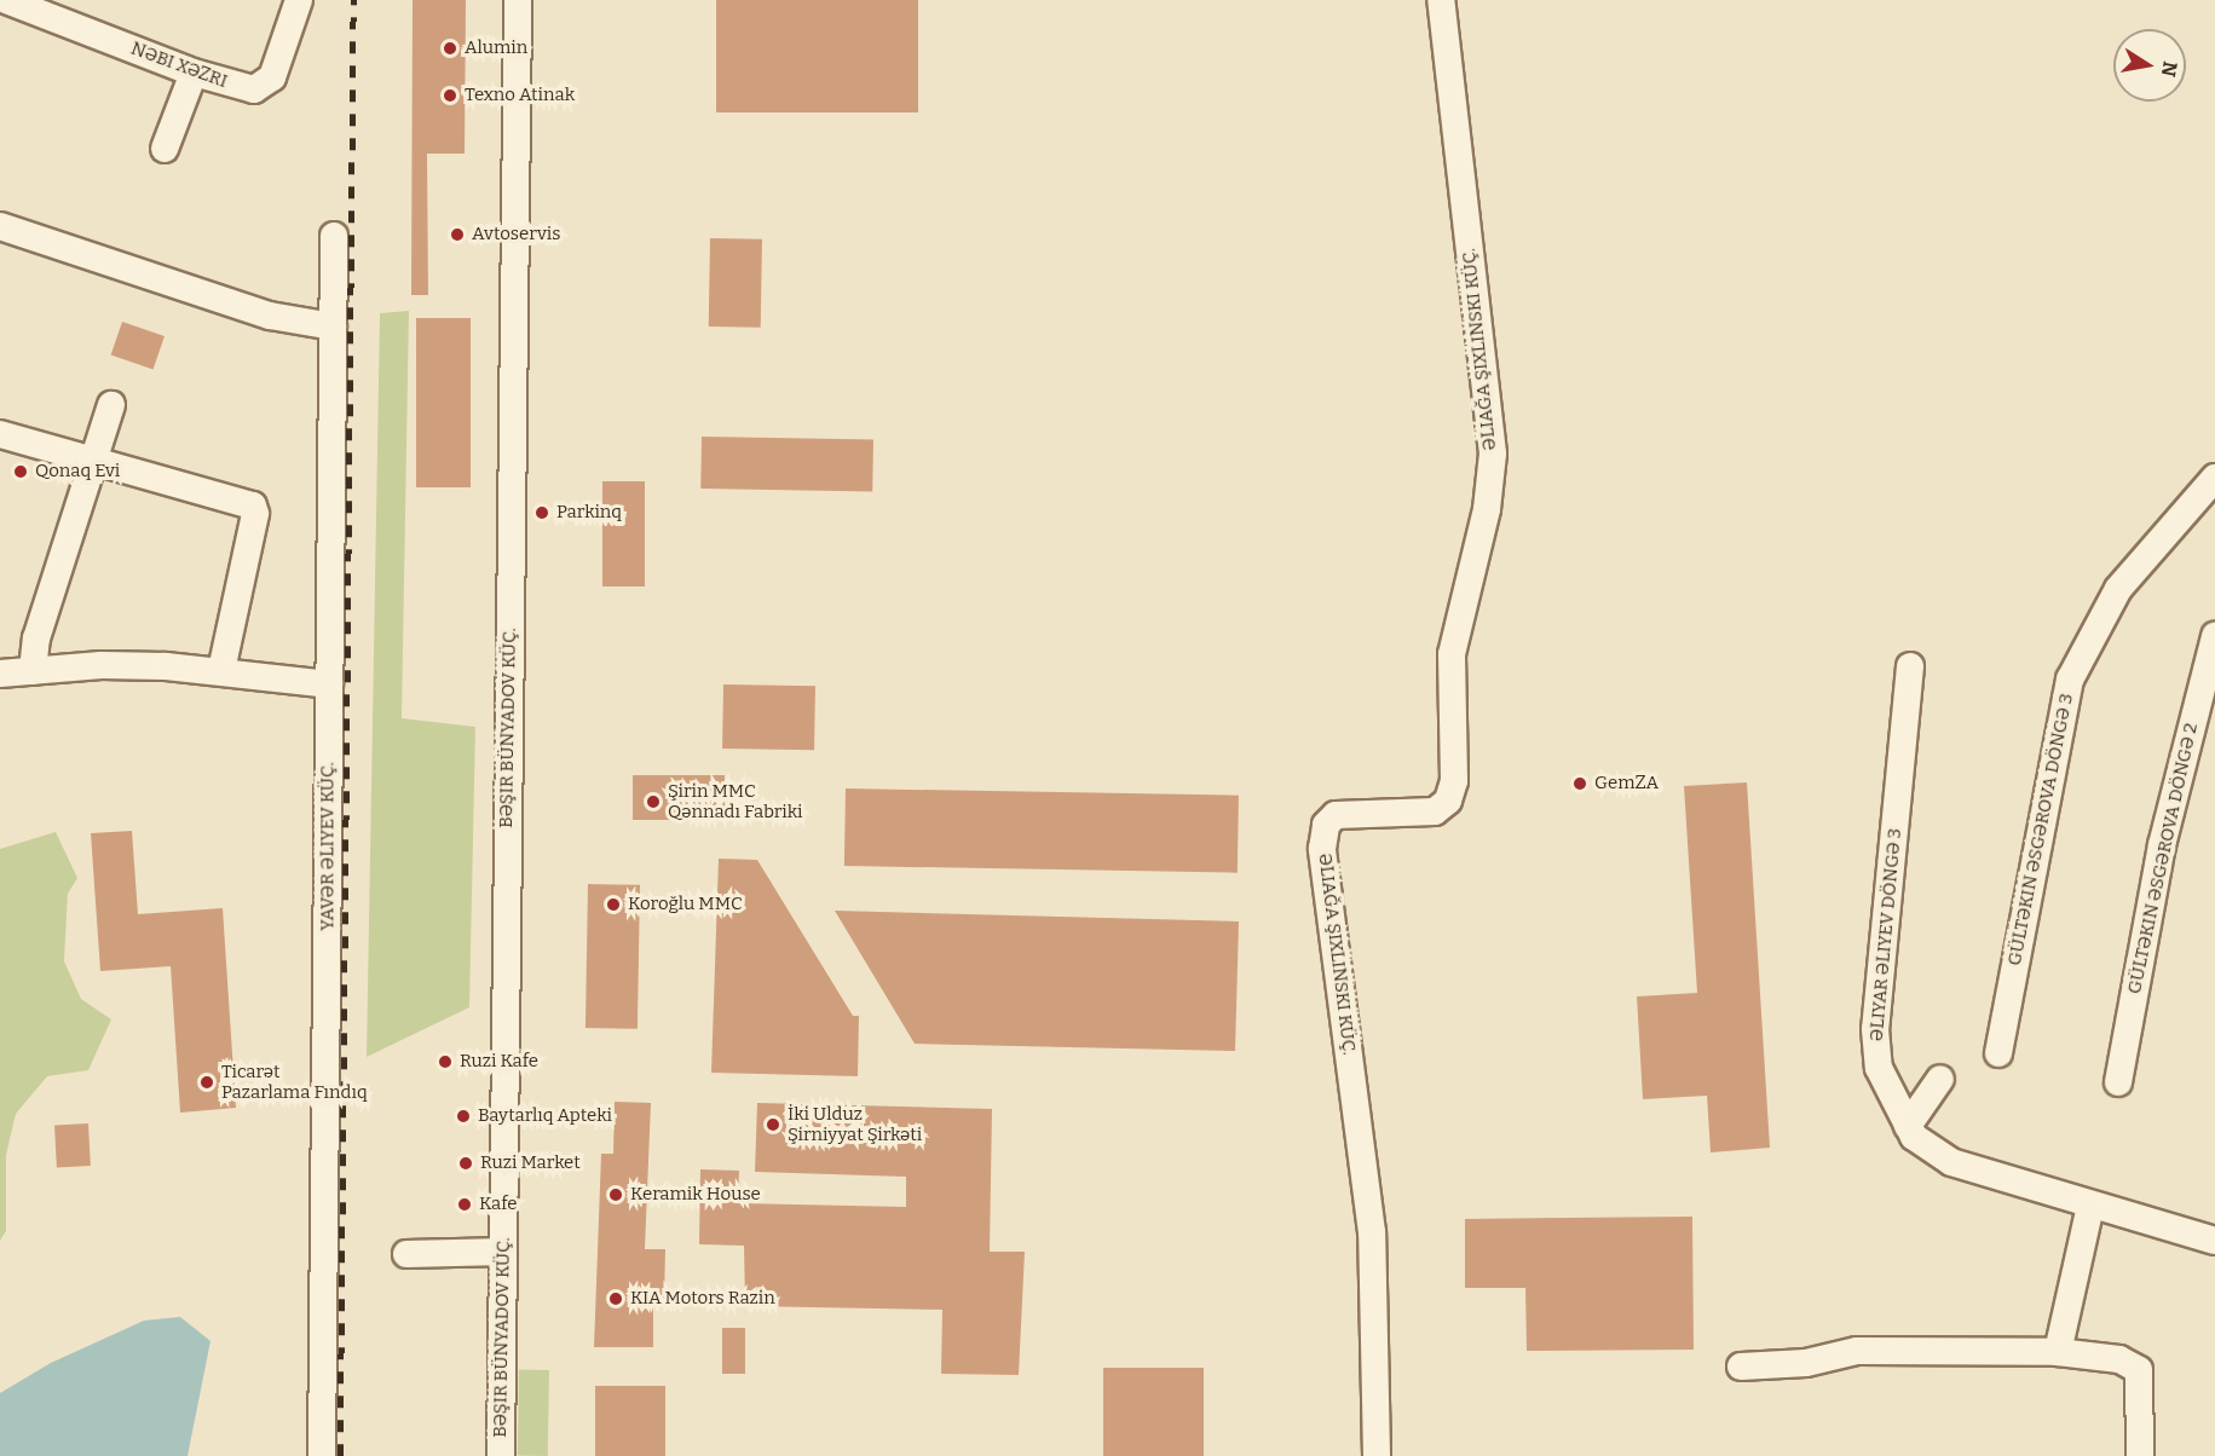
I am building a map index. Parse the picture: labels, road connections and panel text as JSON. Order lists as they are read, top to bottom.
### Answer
{
  "streets": {
    "street": [
      "NƏBI XƏZRI",
      "BƏŞIR BÜNYADOV KÜÇ.",
      "GÜLTƏKIN ƏSGƏROVA DÖNGƏ 3",
      "YAVƏR ƏLIYEV KÜÇ.",
      "GÜLTƏKIN ƏSGƏROVA DÖNGƏ 2",
      "ƏLIYAR ƏLIYEV DÖNGƏ 3"
    ]
  },
  "places": [
    "Alumin",
    "Texno Atinak",
    "Avtoservis",
    "Qonaq Evi",
    "Parkinq",
    "GemZA",
    "Şirin MMC Qənnadı Fabriki",
    "Koroğlu MMC",
    "Ruzi Kafe",
    "Ticarət Pazarlama Fındıq",
    "Baytarlıq Apteki",
    "İki Ulduz Şirniyyat Şirkəti",
    "Ruzi Market",
    "Keramik House",
    "Kafe",
    "KIA Motors Razin"
  ],
  "north": "right"
}
